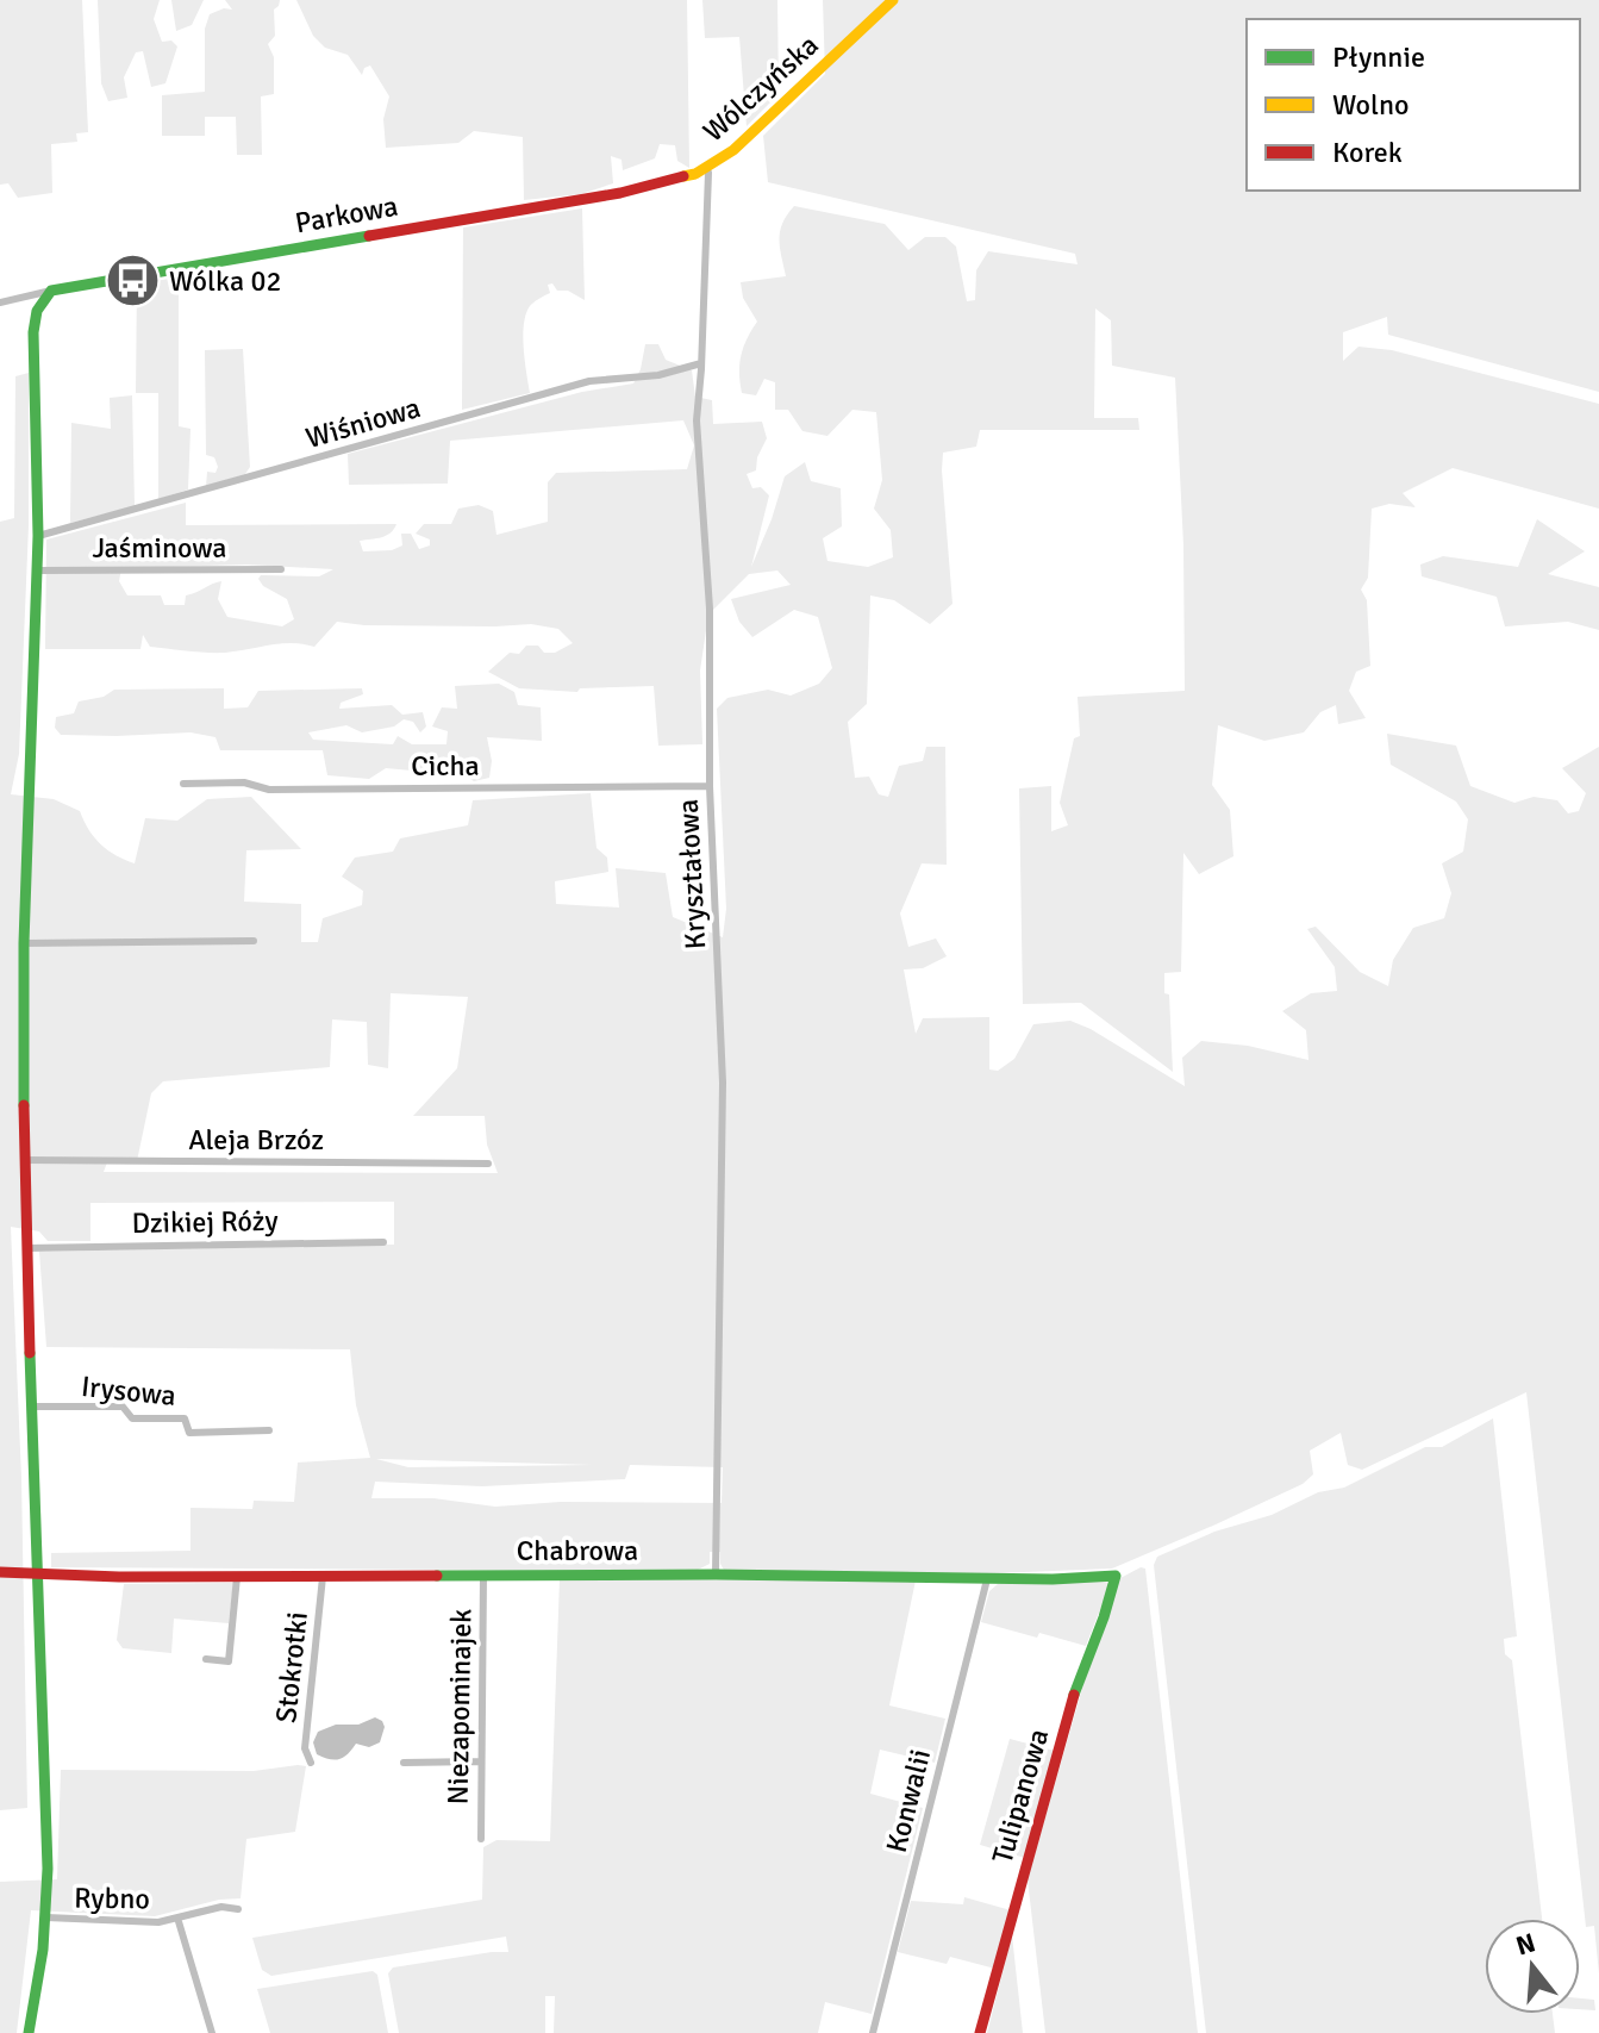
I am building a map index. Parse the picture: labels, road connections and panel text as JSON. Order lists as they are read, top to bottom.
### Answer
{
  "streets": {
    "street": [
      "Wólczyńska",
      "Parkowa",
      "Wiśniowa",
      "Jaśminowa",
      "Cicha",
      "Kryształowa",
      "Aleja Brzóz",
      "Dzikiej Róży",
      "Irysowa",
      "Chabrowa",
      "Stokrotki",
      "Niezapominajek",
      "Tulipanowa",
      "Konwalii",
      "Rybno"
    ]
  },
  "crossings": [
    ["Wólczyńska", "Parkowa"],
    ["Wólczyńska", "Kryształowa"],
    ["Parkowa", "Kryształowa"],
    ["Wiśniowa", "Kryształowa"],
    ["Cicha", "Kryształowa"],
    ["Kryształowa", "Chabrowa"],
    ["Chabrowa", "Stokrotki"],
    ["Chabrowa", "Niezapominajek"],
    ["Chabrowa", "Tulipanowa"],
    ["Chabrowa", "Konwalii"]
  ],
  "places": {
    "bus stop": ["Wólka 02"]
  },
  "legend": ["Płynnie", "Wolno", "Korek"],
  "north": "top"
}
